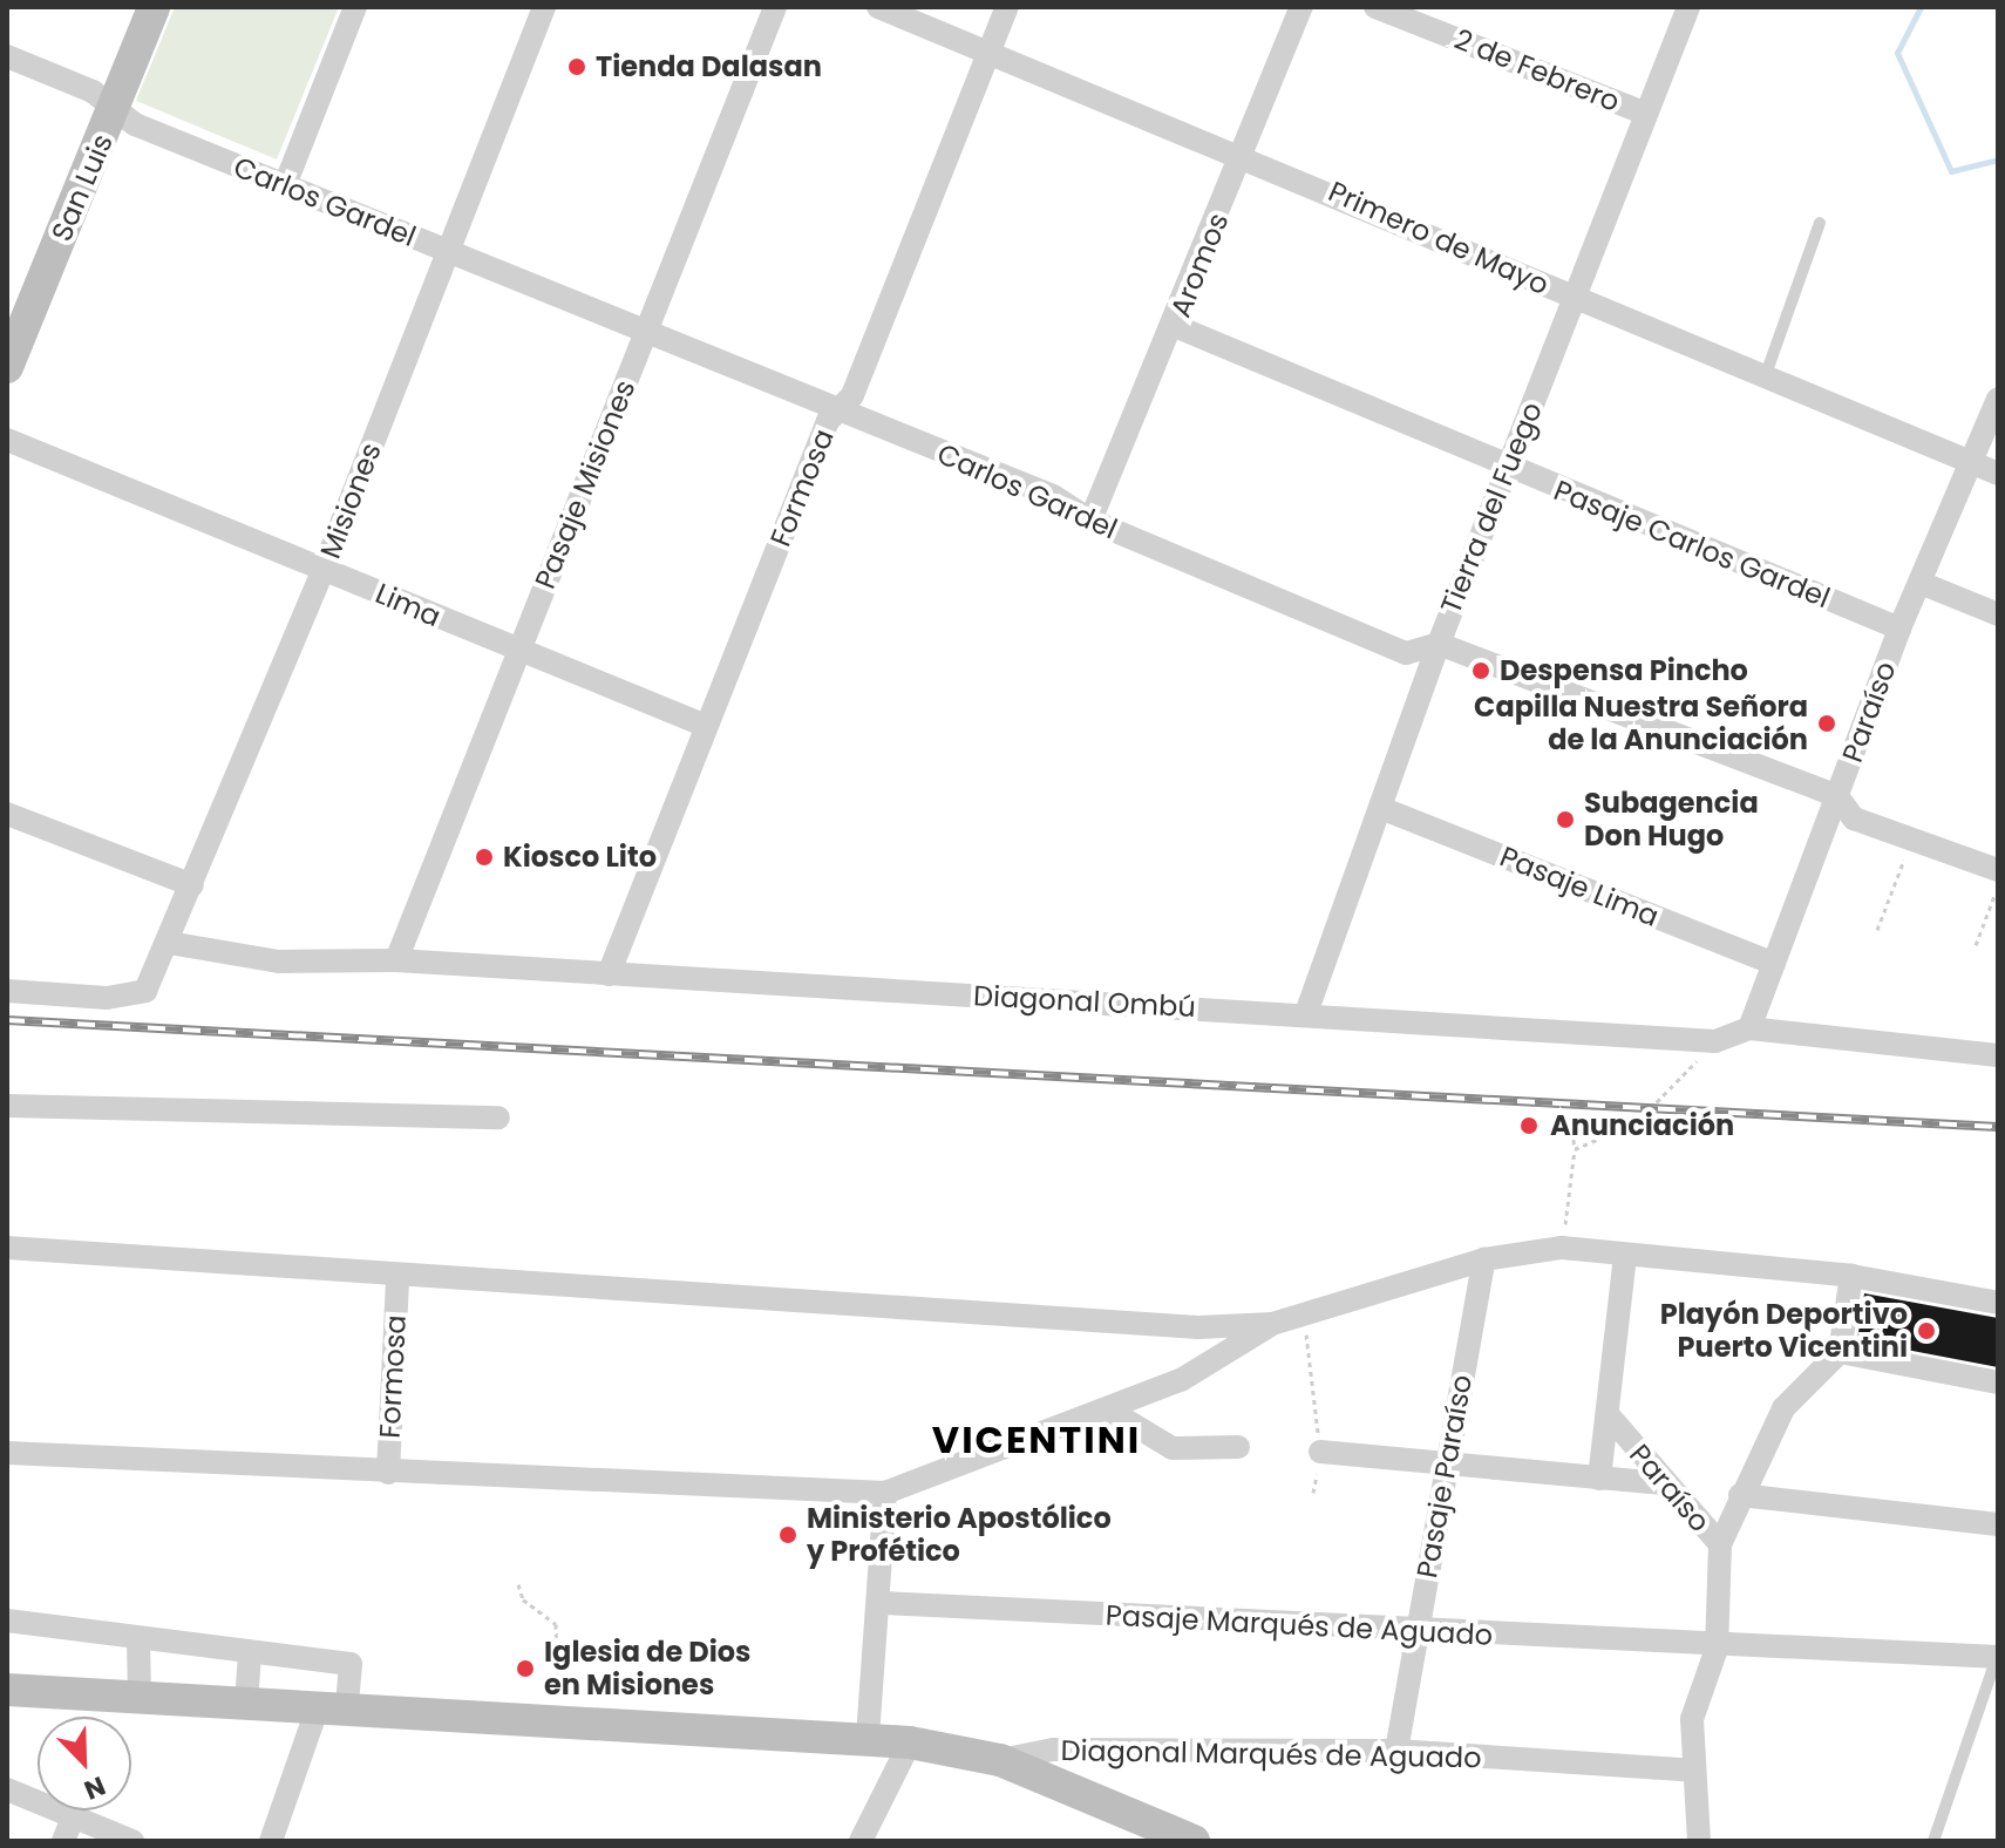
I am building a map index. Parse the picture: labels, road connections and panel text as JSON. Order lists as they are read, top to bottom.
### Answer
{
  "streets": {
    "street": [
      "2 de Febrero",
      "San Luis",
      "Carlos Gardel",
      "Primero de Mayo",
      "Aromos",
      "Pasaje Misiones",
      "Formosa",
      "Misiones",
      "Tierra del Fuego",
      "Pasaje Carlos Gardel",
      "Lima",
      "Paraíso",
      "Pasaje Lima",
      "Diagonal Ombú",
      "Pasaje Paraíso",
      "Pasaje Marqués de Aguado",
      "Diagonal Marqués de Aguado"
    ]
  },
  "crossings": [
    ["2 de Febrero", "Tierra del Fuego"],
    ["San Luis", "Carlos Gardel"],
    ["Carlos Gardel", "Aromos"],
    ["Carlos Gardel", "Pasaje Misiones"],
    ["Carlos Gardel", "Formosa"],
    ["Carlos Gardel", "Misiones"],
    ["Carlos Gardel", "Tierra del Fuego"],
    ["Carlos Gardel", "Paraíso"],
    ["Primero de Mayo", "Aromos"],
    ["Primero de Mayo", "Formosa"],
    ["Primero de Mayo", "Tierra del Fuego"],
    ["Primero de Mayo", "Paraíso"],
    ["Aromos", "Pasaje Carlos Gardel"],
    ["Pasaje Misiones", "Lima"],
    ["Pasaje Misiones", "Diagonal Ombú"],
    ["Formosa", "Lima"],
    ["Formosa", "Diagonal Ombú"],
    ["Misiones", "Lima"],
    ["Misiones", "Diagonal Ombú"],
    ["Tierra del Fuego", "Pasaje Carlos Gardel"],
    ["Tierra del Fuego", "Pasaje Lima"],
    ["Tierra del Fuego", "Diagonal Ombú"],
    ["Pasaje Carlos Gardel", "Paraíso"],
    ["Paraíso", "Pasaje Lima"],
    ["Paraíso", "Diagonal Ombú"],
    ["Paraíso", "Pasaje Marqués de Aguado"],
    ["Paraíso", "Diagonal Marqués de Aguado"],
    ["Pasaje Paraíso", "Pasaje Marqués de Aguado"],
    ["Pasaje Paraíso", "Diagonal Marqués de Aguado"]
  ],
  "districts": ["VICENTINI"],
  "places": [
    "Tienda Dalasan",
    "Despensa Pincho",
    "Capilla Nuestra Señora de la Anunciación",
    "Subagencia Don Hugo",
    "Kiosco Lito",
    "Anunciación",
    "Playón Deportivo Puerto Vicentini",
    "Ministerio Apostólico y Profético",
    "Iglesia de Dios en Misiones"
  ],
  "north": "bottom right"
}
